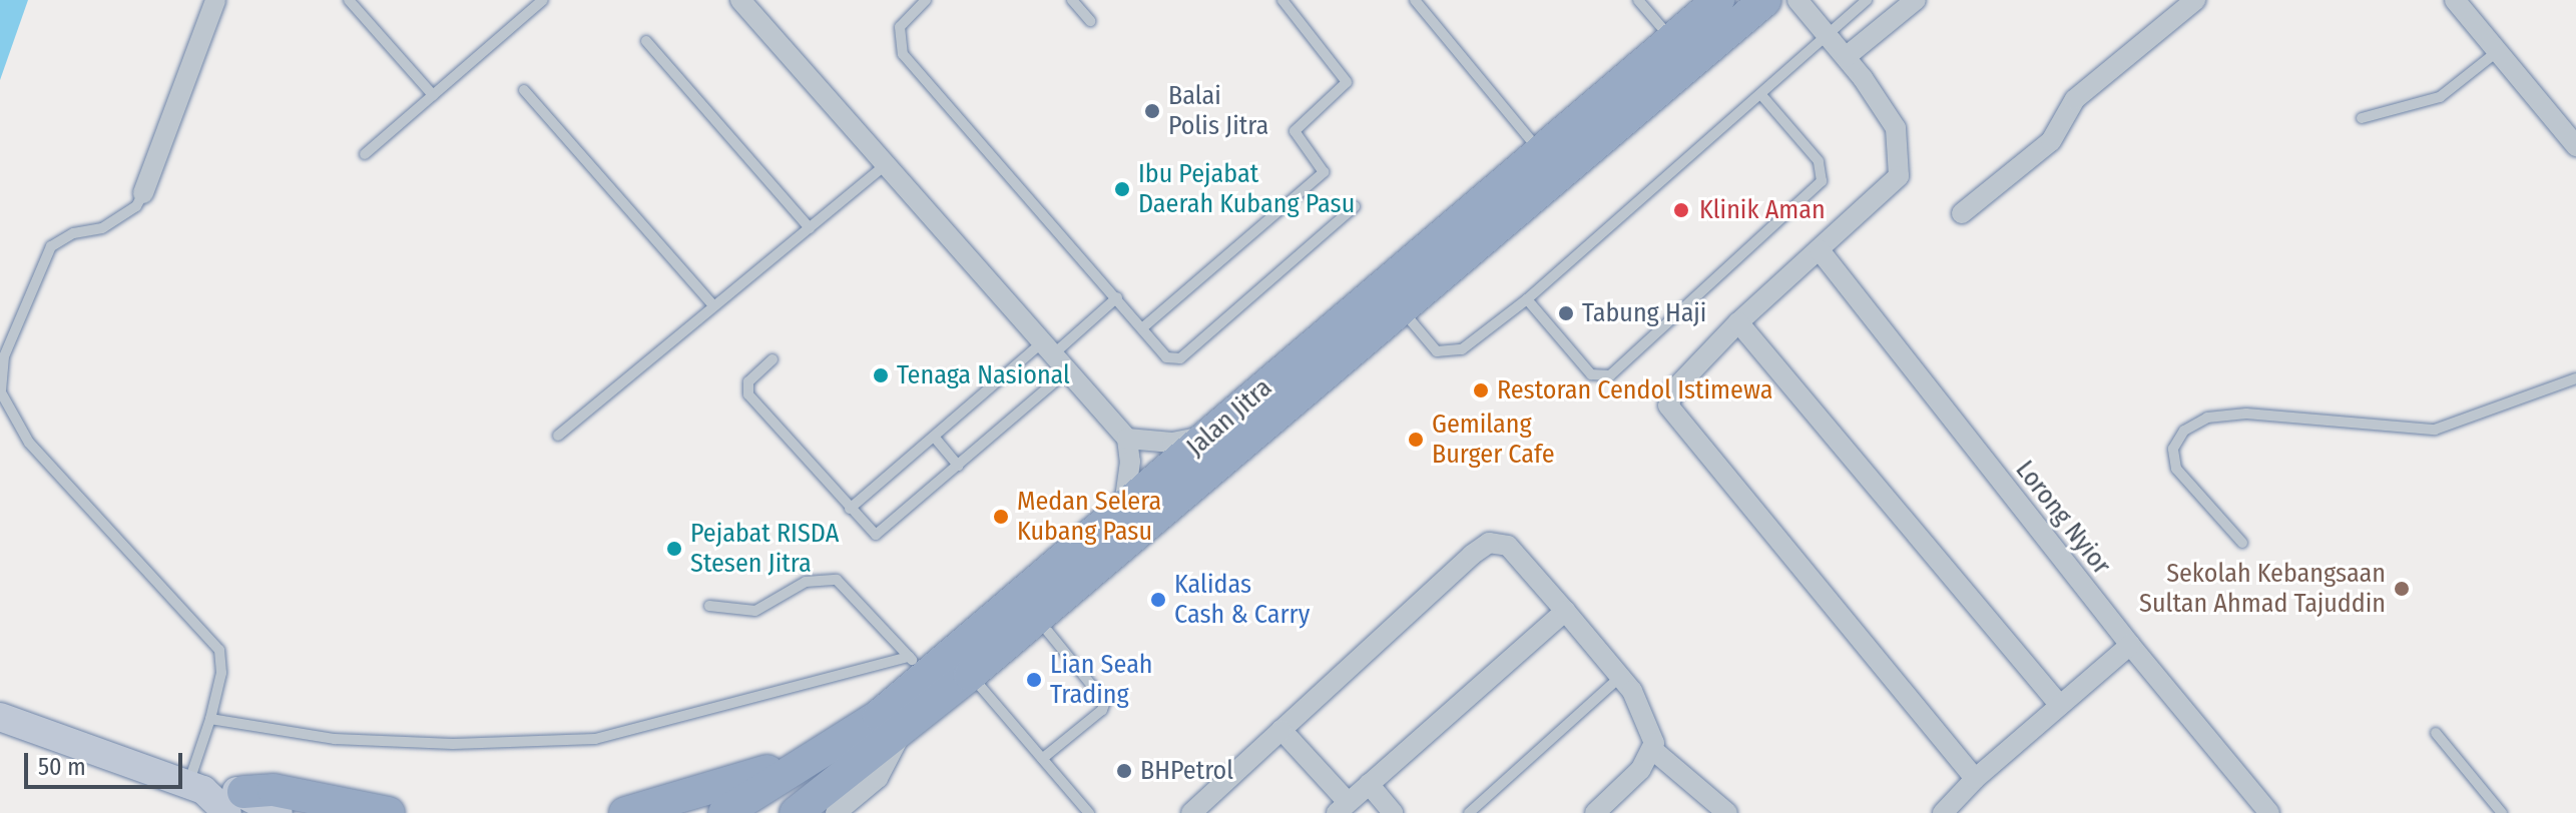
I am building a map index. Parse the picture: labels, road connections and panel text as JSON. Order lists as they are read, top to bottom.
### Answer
{
  "streets": {
    "highway": ["Jalan Jitra"],
    "street": ["Lorong Nyior"]
  },
  "places": [
    "Balai Polis Jitra",
    "Ibu Pejabat Daerah Kubang Pasu",
    "Klinik Aman",
    "Tabung Haji",
    "Tenaga Nasional",
    "Restoran Cendol Istimewa",
    "Gemilang Burger Cafe",
    "Medan Selera Kubang Pasu",
    "Pejabat RISDA Stesen Jitra",
    "Sekolah Kebangsaan Sultan Ahmad Tajuddin",
    "Kalidas Cash & Carry",
    "Lian Seah Trading",
    "BHPetrol"
  ],
  "scale_bar": "50 m"
}
